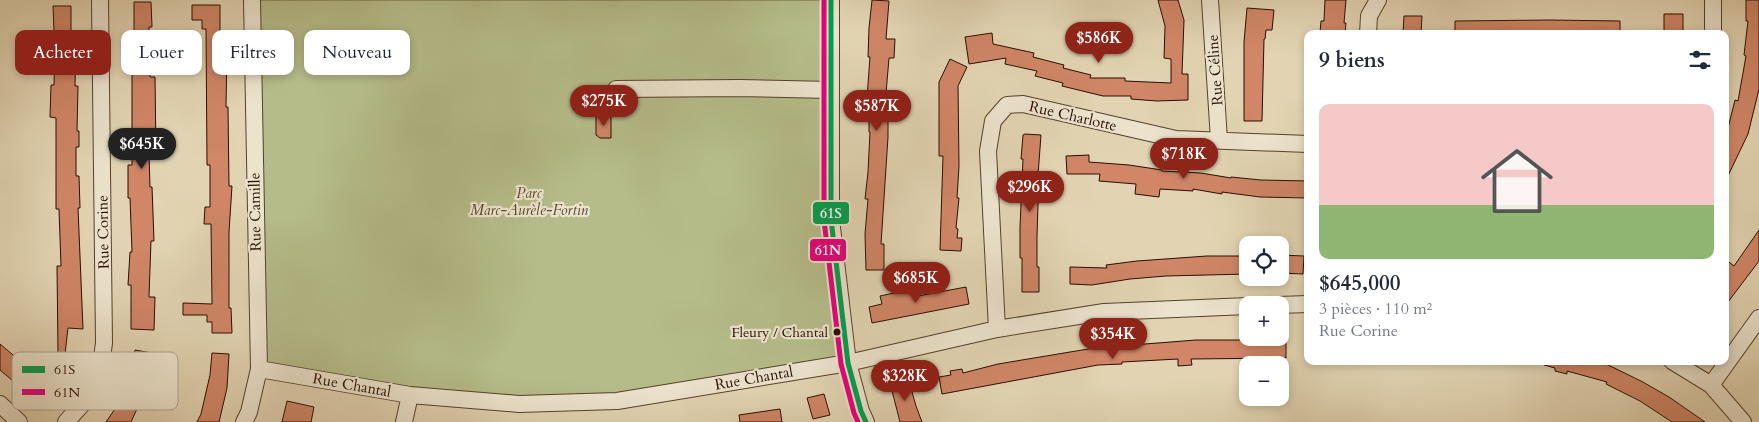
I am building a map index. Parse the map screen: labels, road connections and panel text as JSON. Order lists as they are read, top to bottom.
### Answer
{
  "streets": {
    "street": [
      "Rue Céline",
      "Rue Charlotte",
      "Rue Camille",
      "Rue Corine",
      "Rue Chantal"
    ]
  },
  "crossings": [
    ["Rue Céline", "Rue Charlotte"],
    ["Rue Charlotte", "Rue Chantal"],
    ["Rue Camille", "Rue Chantal"]
  ],
  "parks": ["Parc Marc-Aurèle-Fortin"],
  "places": ["Fleury / Chantal"],
  "lines": ["transit line 61S", "transit line 61N"],
  "legend": ["61S", "61N"],
  "page": {
    "price": [
      "$586K",
      "$275K",
      "$587K",
      "$645K",
      "$718K",
      "$296K",
      "$685K",
      "$354K",
      "$328K"
    ],
    "chip": [
      "Acheter",
      "Louer",
      "Filtres",
      "Nouveau"
    ],
    "heading": "9 biens",
    "list": [
      {
        "name": "$645,000",
        "note": "3 pièces · 110 m² · Rue Corine"
      }
    ],
    "map_buttons": ["+", "−"]
  }
}
